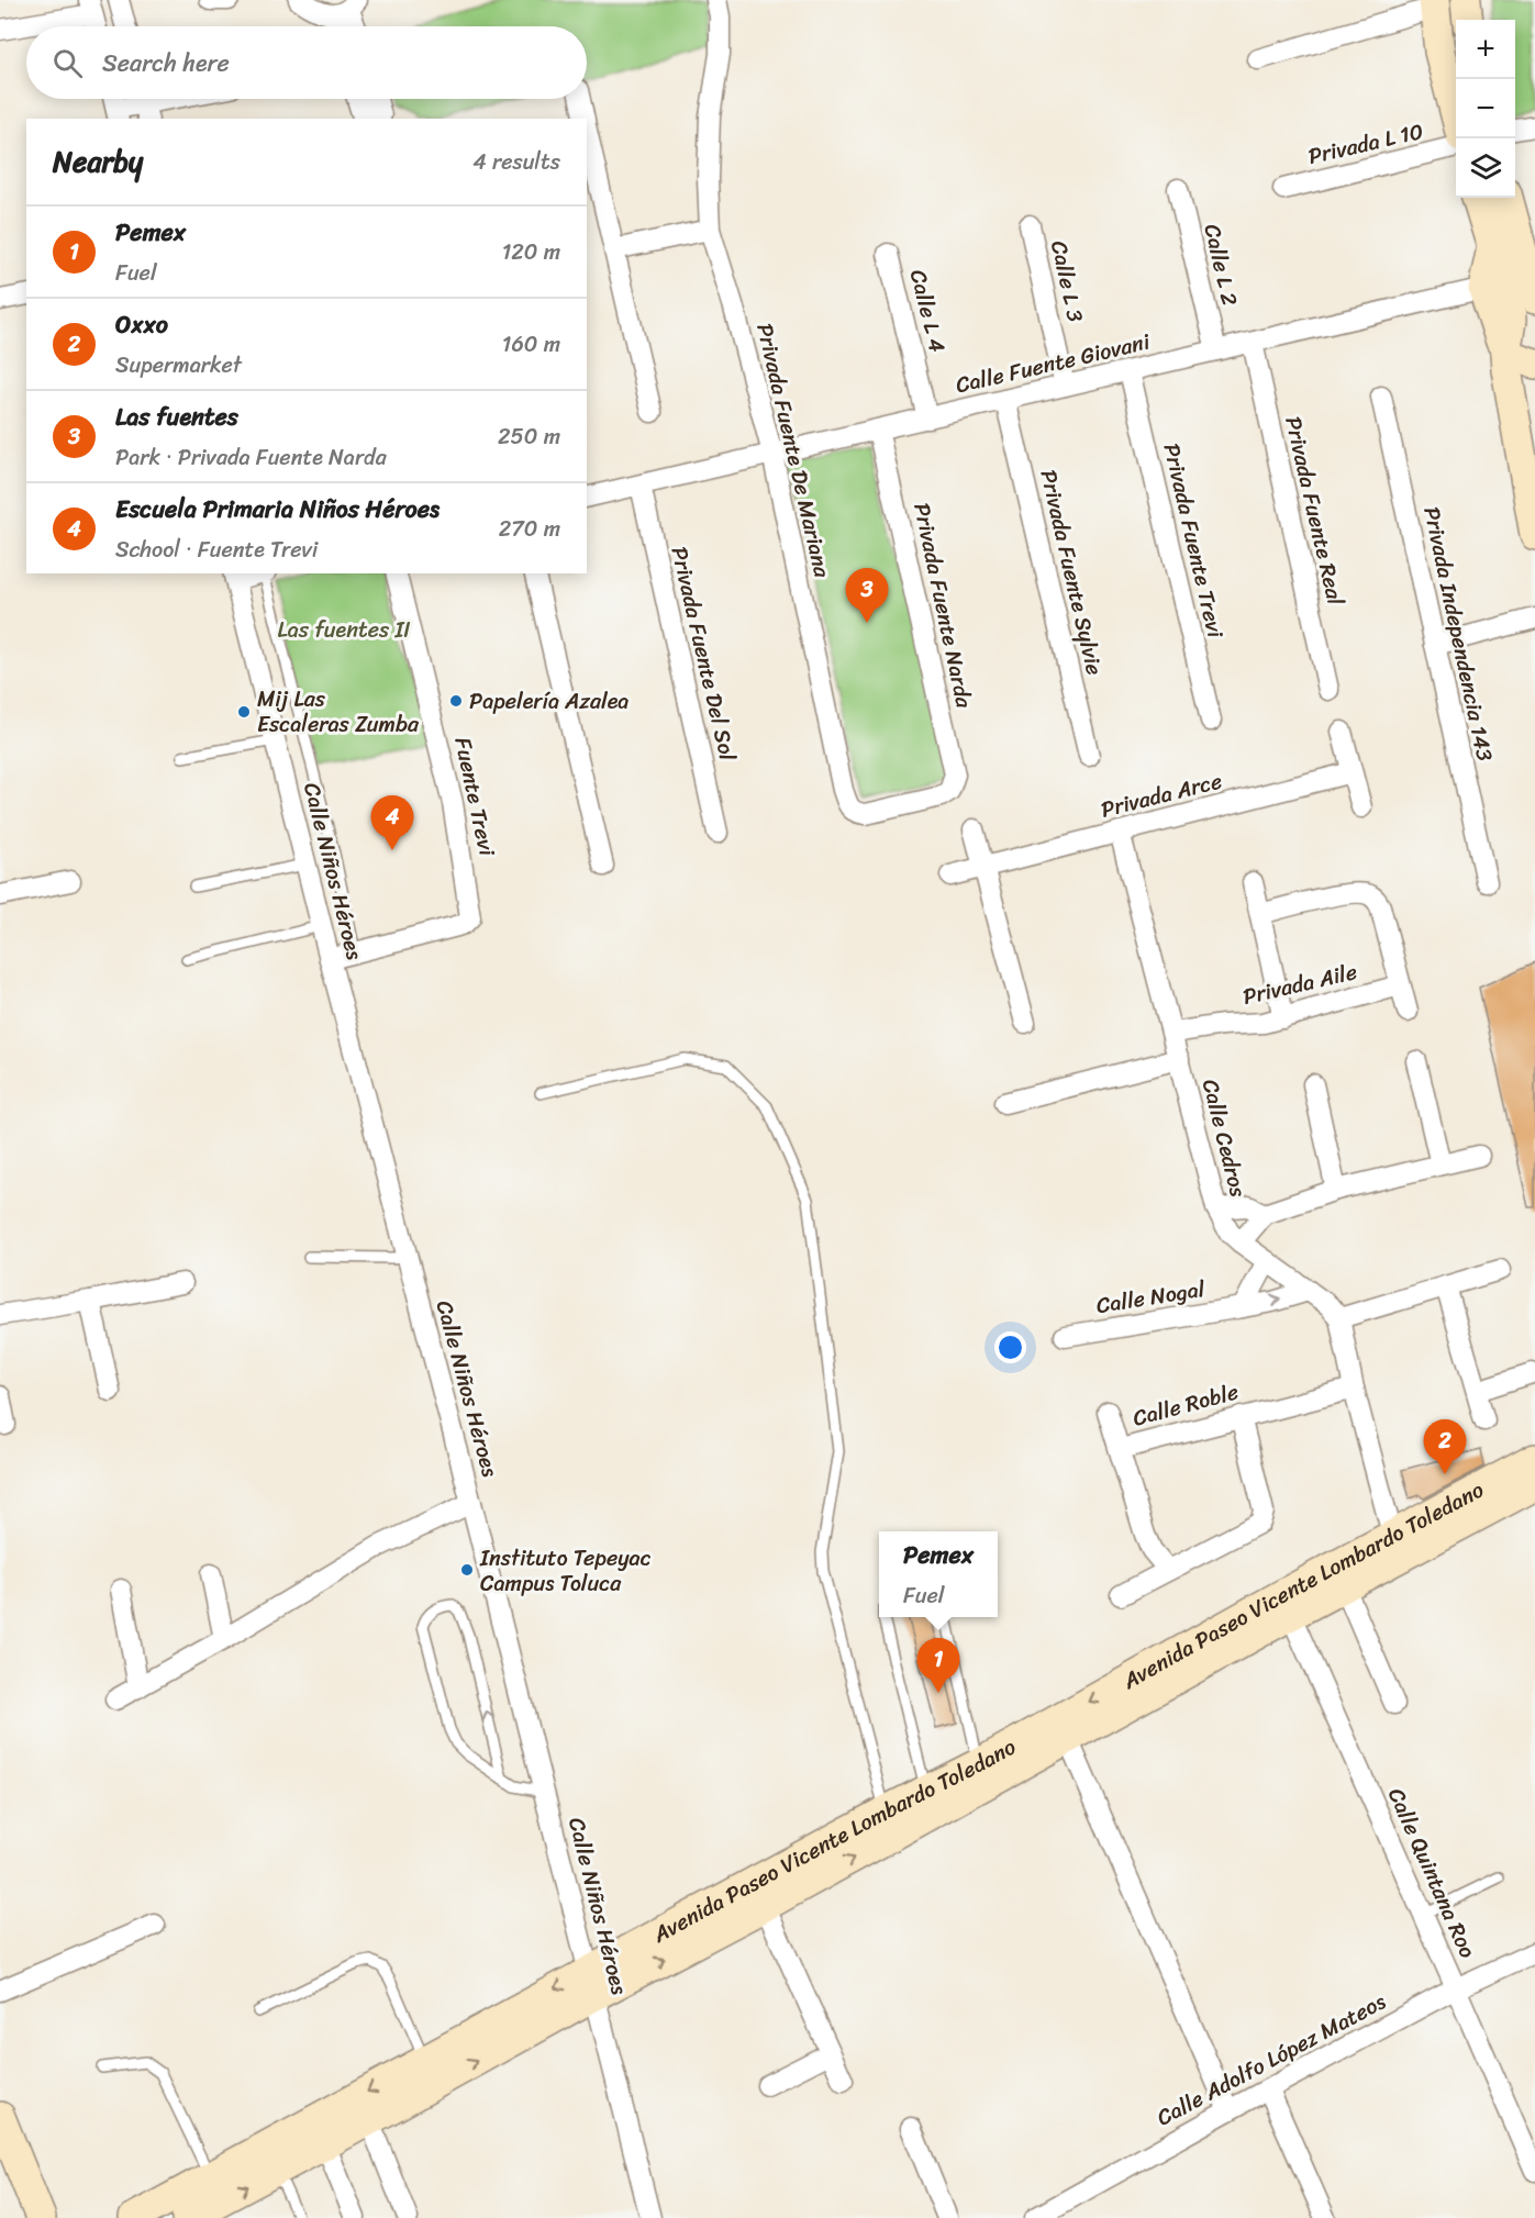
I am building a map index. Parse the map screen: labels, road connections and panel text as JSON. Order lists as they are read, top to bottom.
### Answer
{
  "streets": {
    "main road": ["Avenida Paseo Vicente Lombardo Toledano"],
    "street": [
      "Privada L 10",
      "Calle L 2",
      "Calle L 3",
      "Calle L 4",
      "Calle Fuente Giovani",
      "Privada Fuente De Mariana",
      "Privada Fuente Real",
      "Privada Fuente Trevi",
      "Privada Fuente Sylvie",
      "Privada Fuente Narda",
      "Privada Independencia 143",
      "Privada Fuente Del Sol",
      "Privada Arce",
      "Fuente Trevi",
      "Calle Niños Héroes",
      "Privada Aile",
      "Calle Cedros",
      "Calle Nogal",
      "Calle Roble",
      "Calle Quintana Roo",
      "Calle Adolfo López Mateos"
    ]
  },
  "crossings": [
    ["Calle L 2", "Calle Fuente Giovani"],
    ["Calle L 3", "Calle Fuente Giovani"],
    ["Calle L 4", "Calle Fuente Giovani"],
    ["Calle Fuente Giovani", "Privada Fuente De Mariana"],
    ["Calle Fuente Giovani", "Privada Fuente Real"],
    ["Calle Fuente Giovani", "Privada Fuente Trevi"],
    ["Calle Fuente Giovani", "Privada Fuente Sylvie"],
    ["Calle Fuente Giovani", "Privada Fuente Narda"],
    ["Calle Fuente Giovani", "Privada Fuente Del Sol"],
    ["Privada Fuente De Mariana", "Privada Fuente Narda"],
    ["Privada Arce", "Calle Cedros"],
    ["Calle Niños Héroes", "Avenida Paseo Vicente Lombardo Toledano"],
    ["Privada Aile", "Calle Cedros"],
    ["Calle Cedros", "Calle Nogal"],
    ["Avenida Paseo Vicente Lombardo Toledano", "Calle Quintana Roo"],
    ["Calle Quintana Roo", "Calle Adolfo López Mateos"]
  ],
  "parks": ["Las fuentes II"],
  "places": ["Papelería Azalea", "Mij Las Escaleras Zumba", "Instituto Tepeyac Campus Toluca"],
  "page": {
    "map_buttons": ["+", "−"],
    "search": "Search here",
    "heading": ["Nearby", "4 results"],
    "list": [
      {
        "mark": "1",
        "name": "Pemex",
        "note": "Fuel",
        "value": "120 m"
      },
      {
        "mark": "2",
        "name": "Oxxo",
        "note": "Supermarket",
        "value": "160 m"
      },
      {
        "mark": "3",
        "name": "Las fuentes",
        "note": "Park · Privada Fuente Narda",
        "value": "250 m"
      },
      {
        "mark": "4",
        "name": "Escuela Primaria Niños Héroes",
        "note": "School · Fuente Trevi",
        "value": "270 m"
      }
    ],
    "pins": [
      "3",
      "4",
      "2",
      "1"
    ],
    "popup": ["Pemex", "Fuel"]
  }
}
